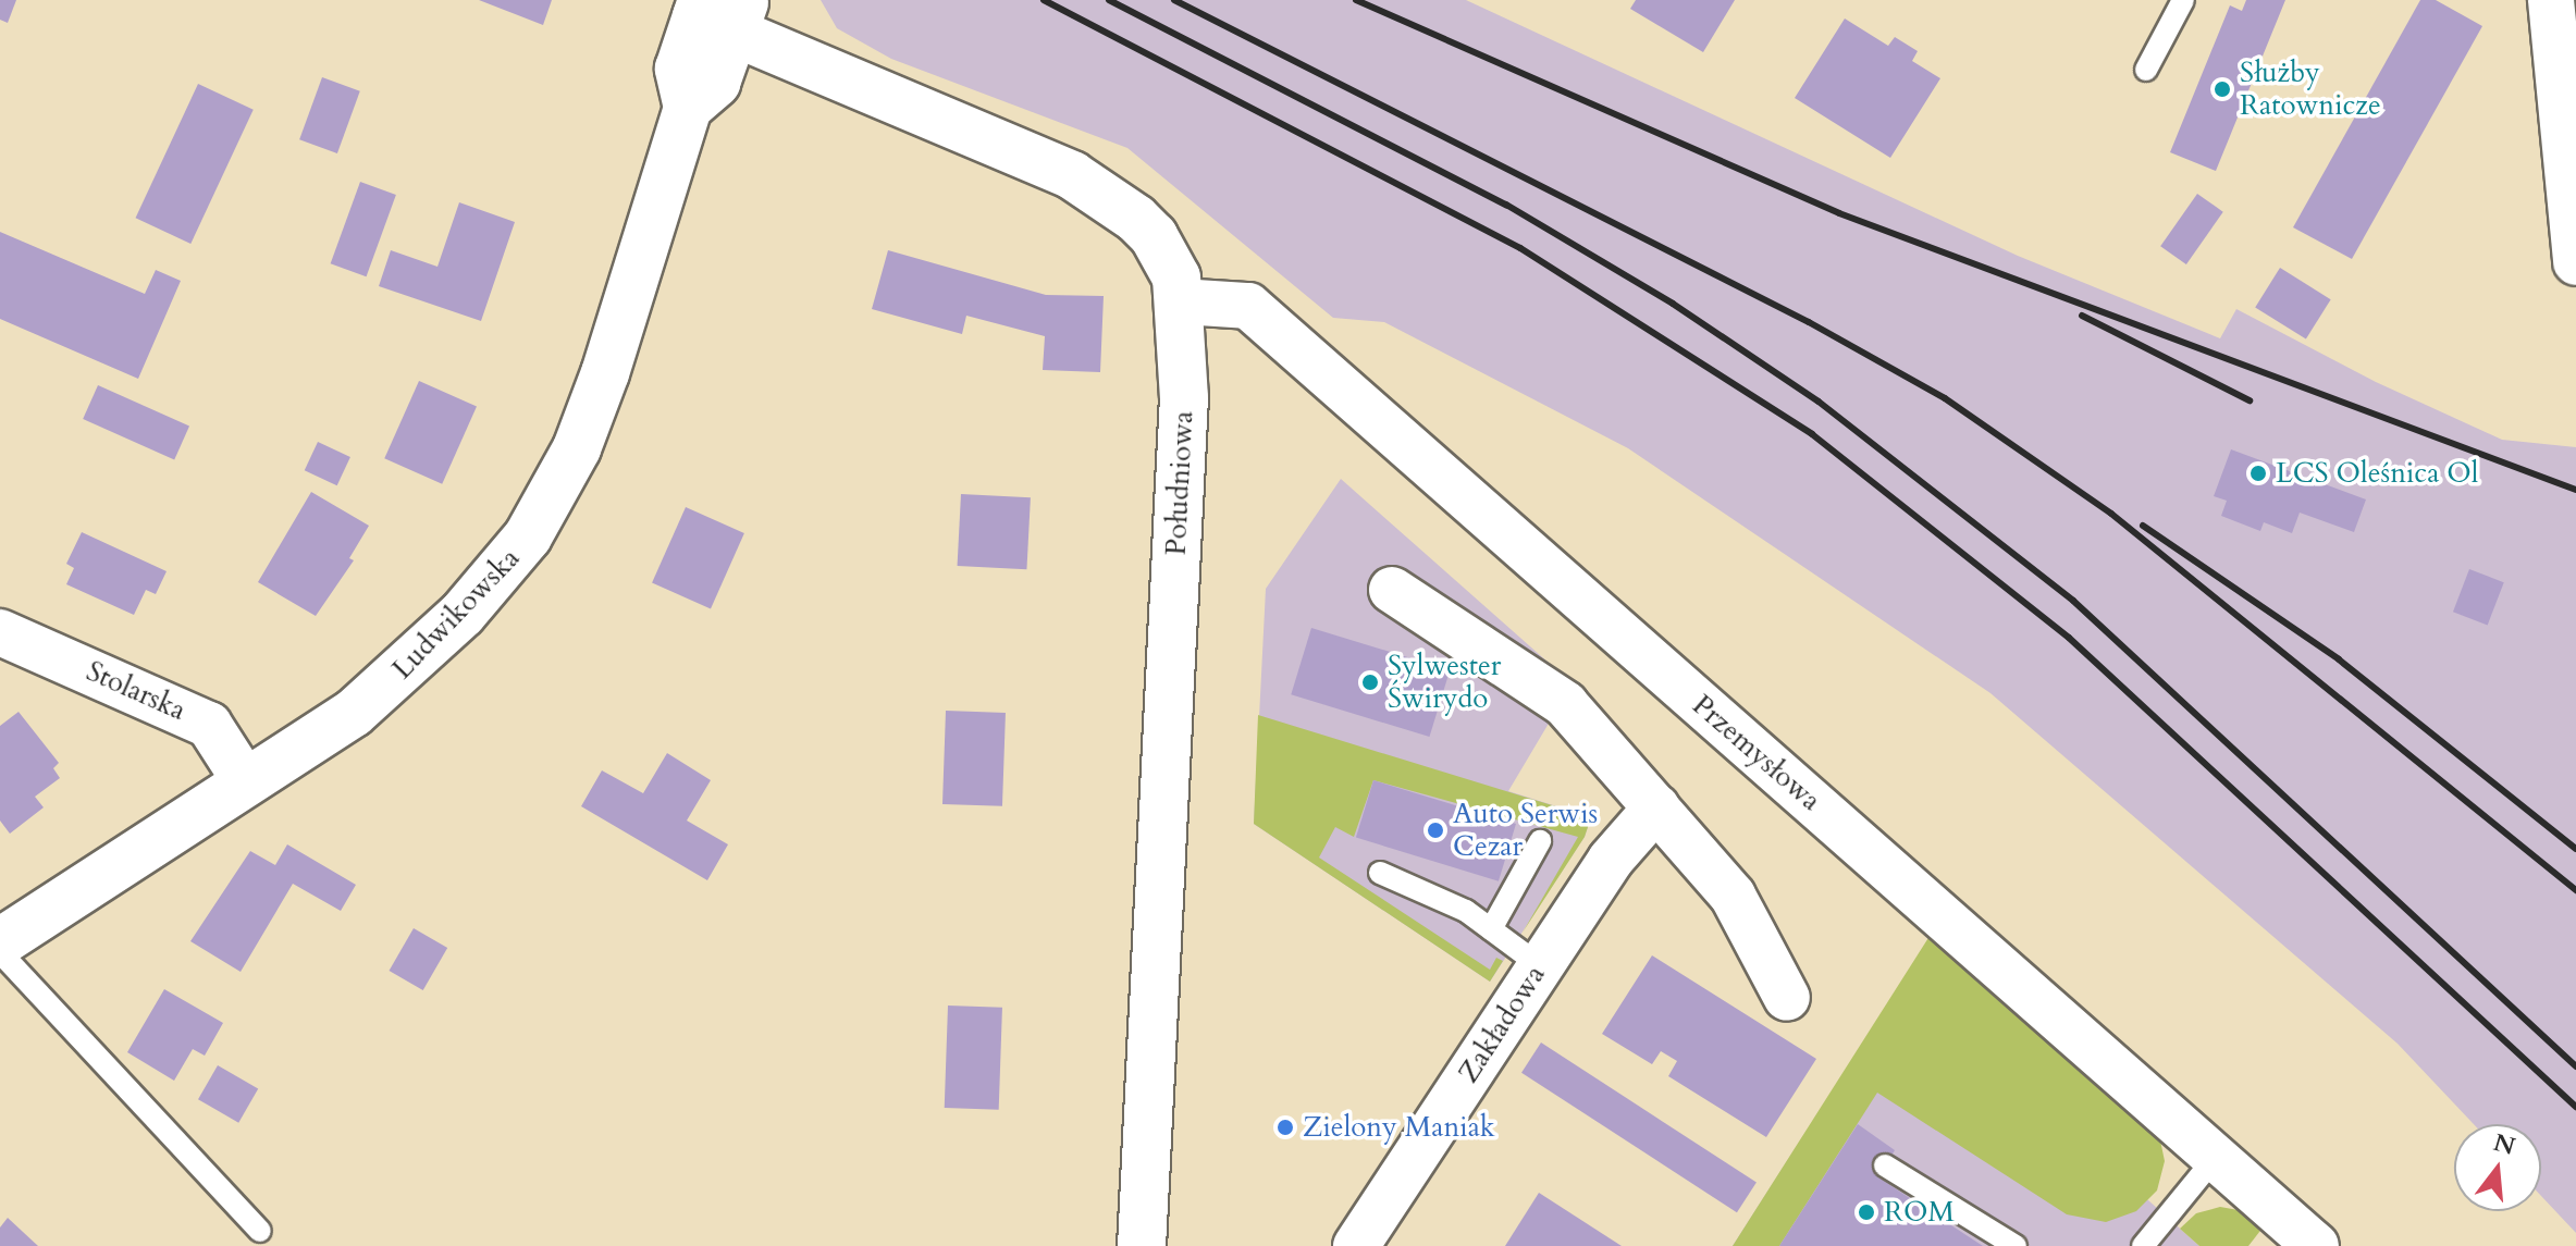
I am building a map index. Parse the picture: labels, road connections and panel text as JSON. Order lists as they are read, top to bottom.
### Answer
{
  "streets": {
    "street": [
      "Południowa",
      "Ludwikowska",
      "Stolarska",
      "Przemysłowa",
      "Zakładowa"
    ]
  },
  "crossings": [
    ["Południowa", "Ludwikowska"],
    ["Południowa", "Przemysłowa"],
    ["Ludwikowska", "Stolarska"]
  ],
  "places": [
    "Służby Ratownicze",
    "LCS Oleśnica Ol",
    "Sylwester Świrydo",
    "Auto Serwis Cezar",
    "Zielony Maniak",
    "ROM"
  ],
  "north": "top"
}
